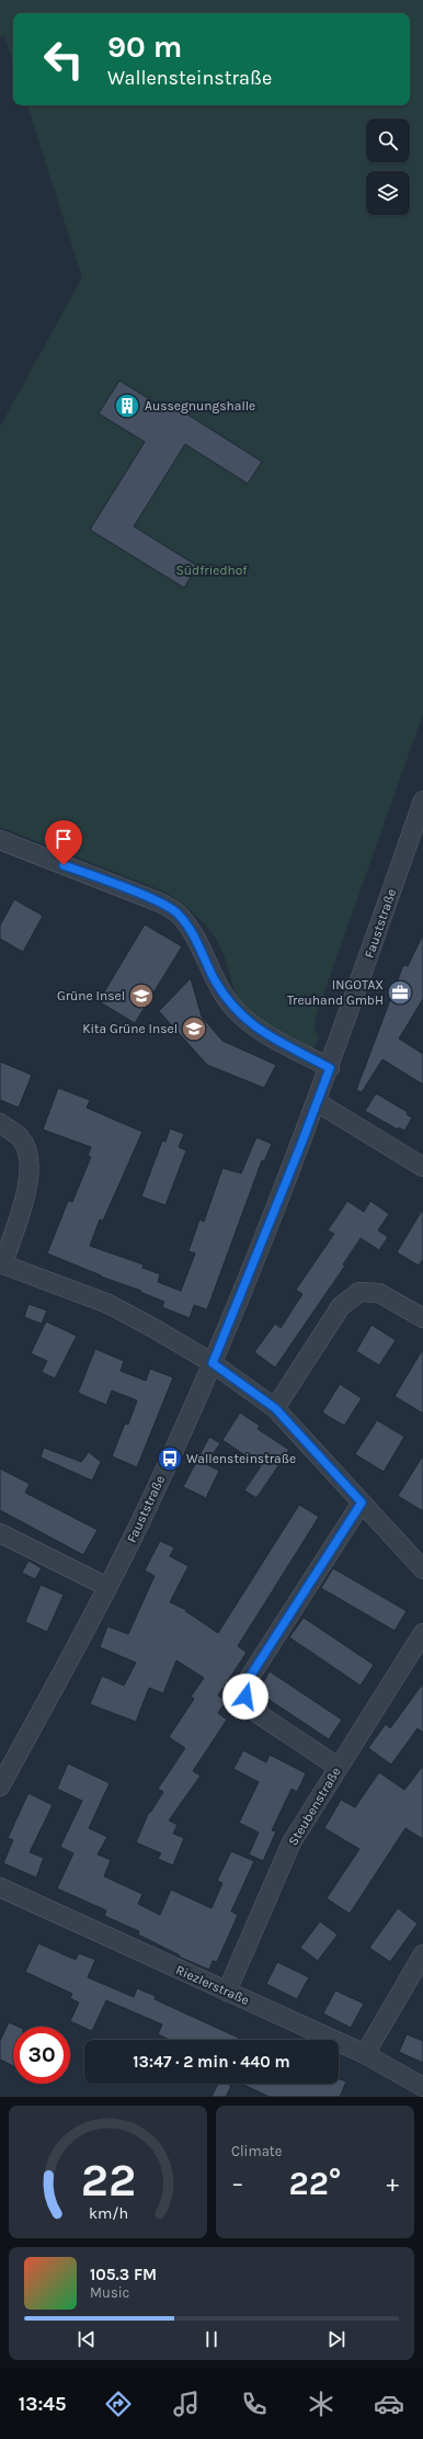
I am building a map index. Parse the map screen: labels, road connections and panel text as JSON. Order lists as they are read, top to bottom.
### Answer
{
  "streets": {
    "street": ["Fauststraße", "Steubenstraße", "Riezlerstraße"]
  },
  "crossings": [
    ["Steubenstraße", "Riezlerstraße"]
  ],
  "parks": ["Südfriedhof"],
  "places": {
    "building": ["Aussegnungshalle"],
    "office": ["INGOTAX Treuhand GmbH"],
    "school or university": ["Grüne Insel", "Kita Grüne Insel"],
    "bus stop": ["Wallensteinstraße"]
  },
  "page": {
    "turn": ["90 m", "Wallensteinstraße"],
    "limit": "30",
    "trip": "13:47 · 2 min · 440 m",
    "tile": "Climate",
    "heat": ["−", "22°", "+"],
    "song": ["105.3 FM", "Music"],
    "tabs": "13:45",
    "gauge": ["22", "km/h"]
  }
}
